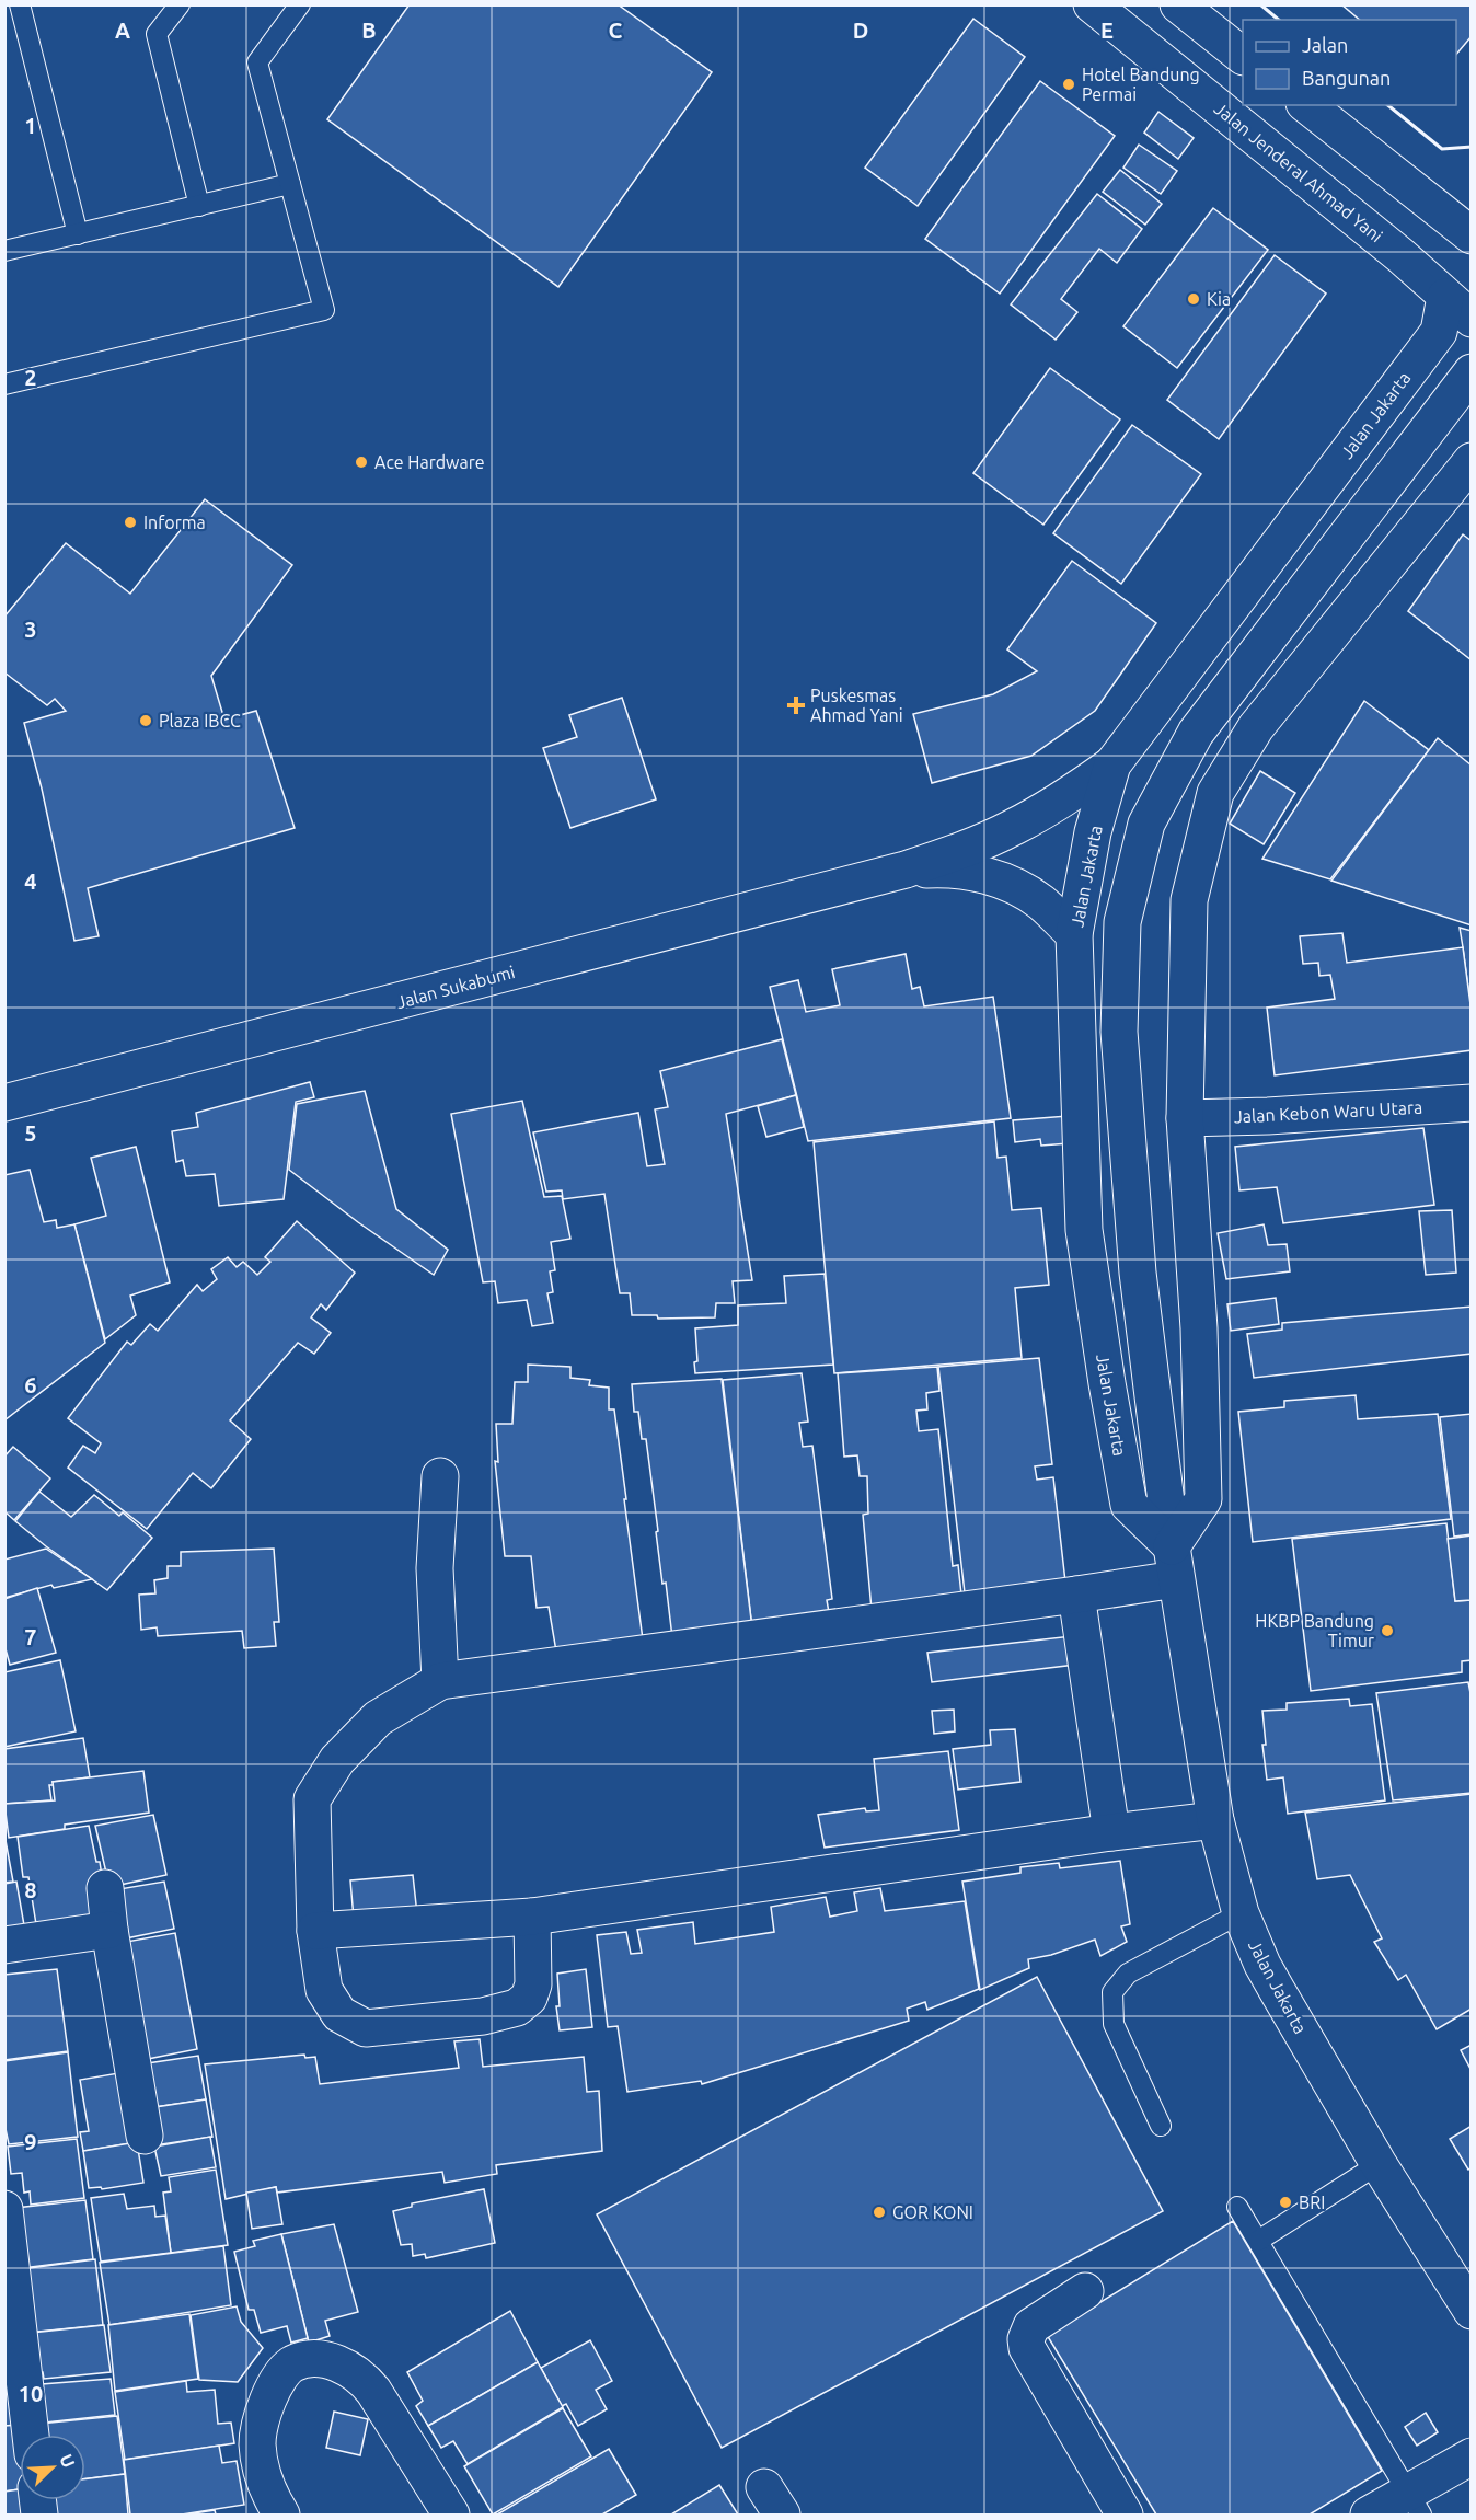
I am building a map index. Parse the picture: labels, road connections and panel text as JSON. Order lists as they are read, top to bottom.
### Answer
{
  "streets": {
    "main road": [
      "Jalan Jenderal Ahmad Yani",
      "Jalan Jakarta",
      "Jalan Sukabumi",
      "Jalan Kebon Waru Utara"
    ]
  },
  "crossings": [
    ["Jalan Jenderal Ahmad Yani", "Jalan Jakarta"],
    ["Jalan Jakarta", "Jalan Sukabumi"]
  ],
  "places": {
    "other": [
      "Hotel Bandung Permai",
      "Kia",
      "Ace Hardware",
      "Informa",
      "Plaza IBCC",
      "HKBP Bandung Timur",
      "BRI",
      "GOR KONI"
    ],
    "health": ["Puskesmas Ahmad Yani"]
  },
  "legend": ["Jalan", "Bangunan"],
  "north": "top right",
  "grid": {
    "columns": [
      "A",
      "B",
      "C",
      "D",
      "E"
    ],
    "rows": [
      "1",
      "2",
      "3",
      "4",
      "5",
      "6",
      "7",
      "8",
      "9",
      "10"
    ]
  }
}
